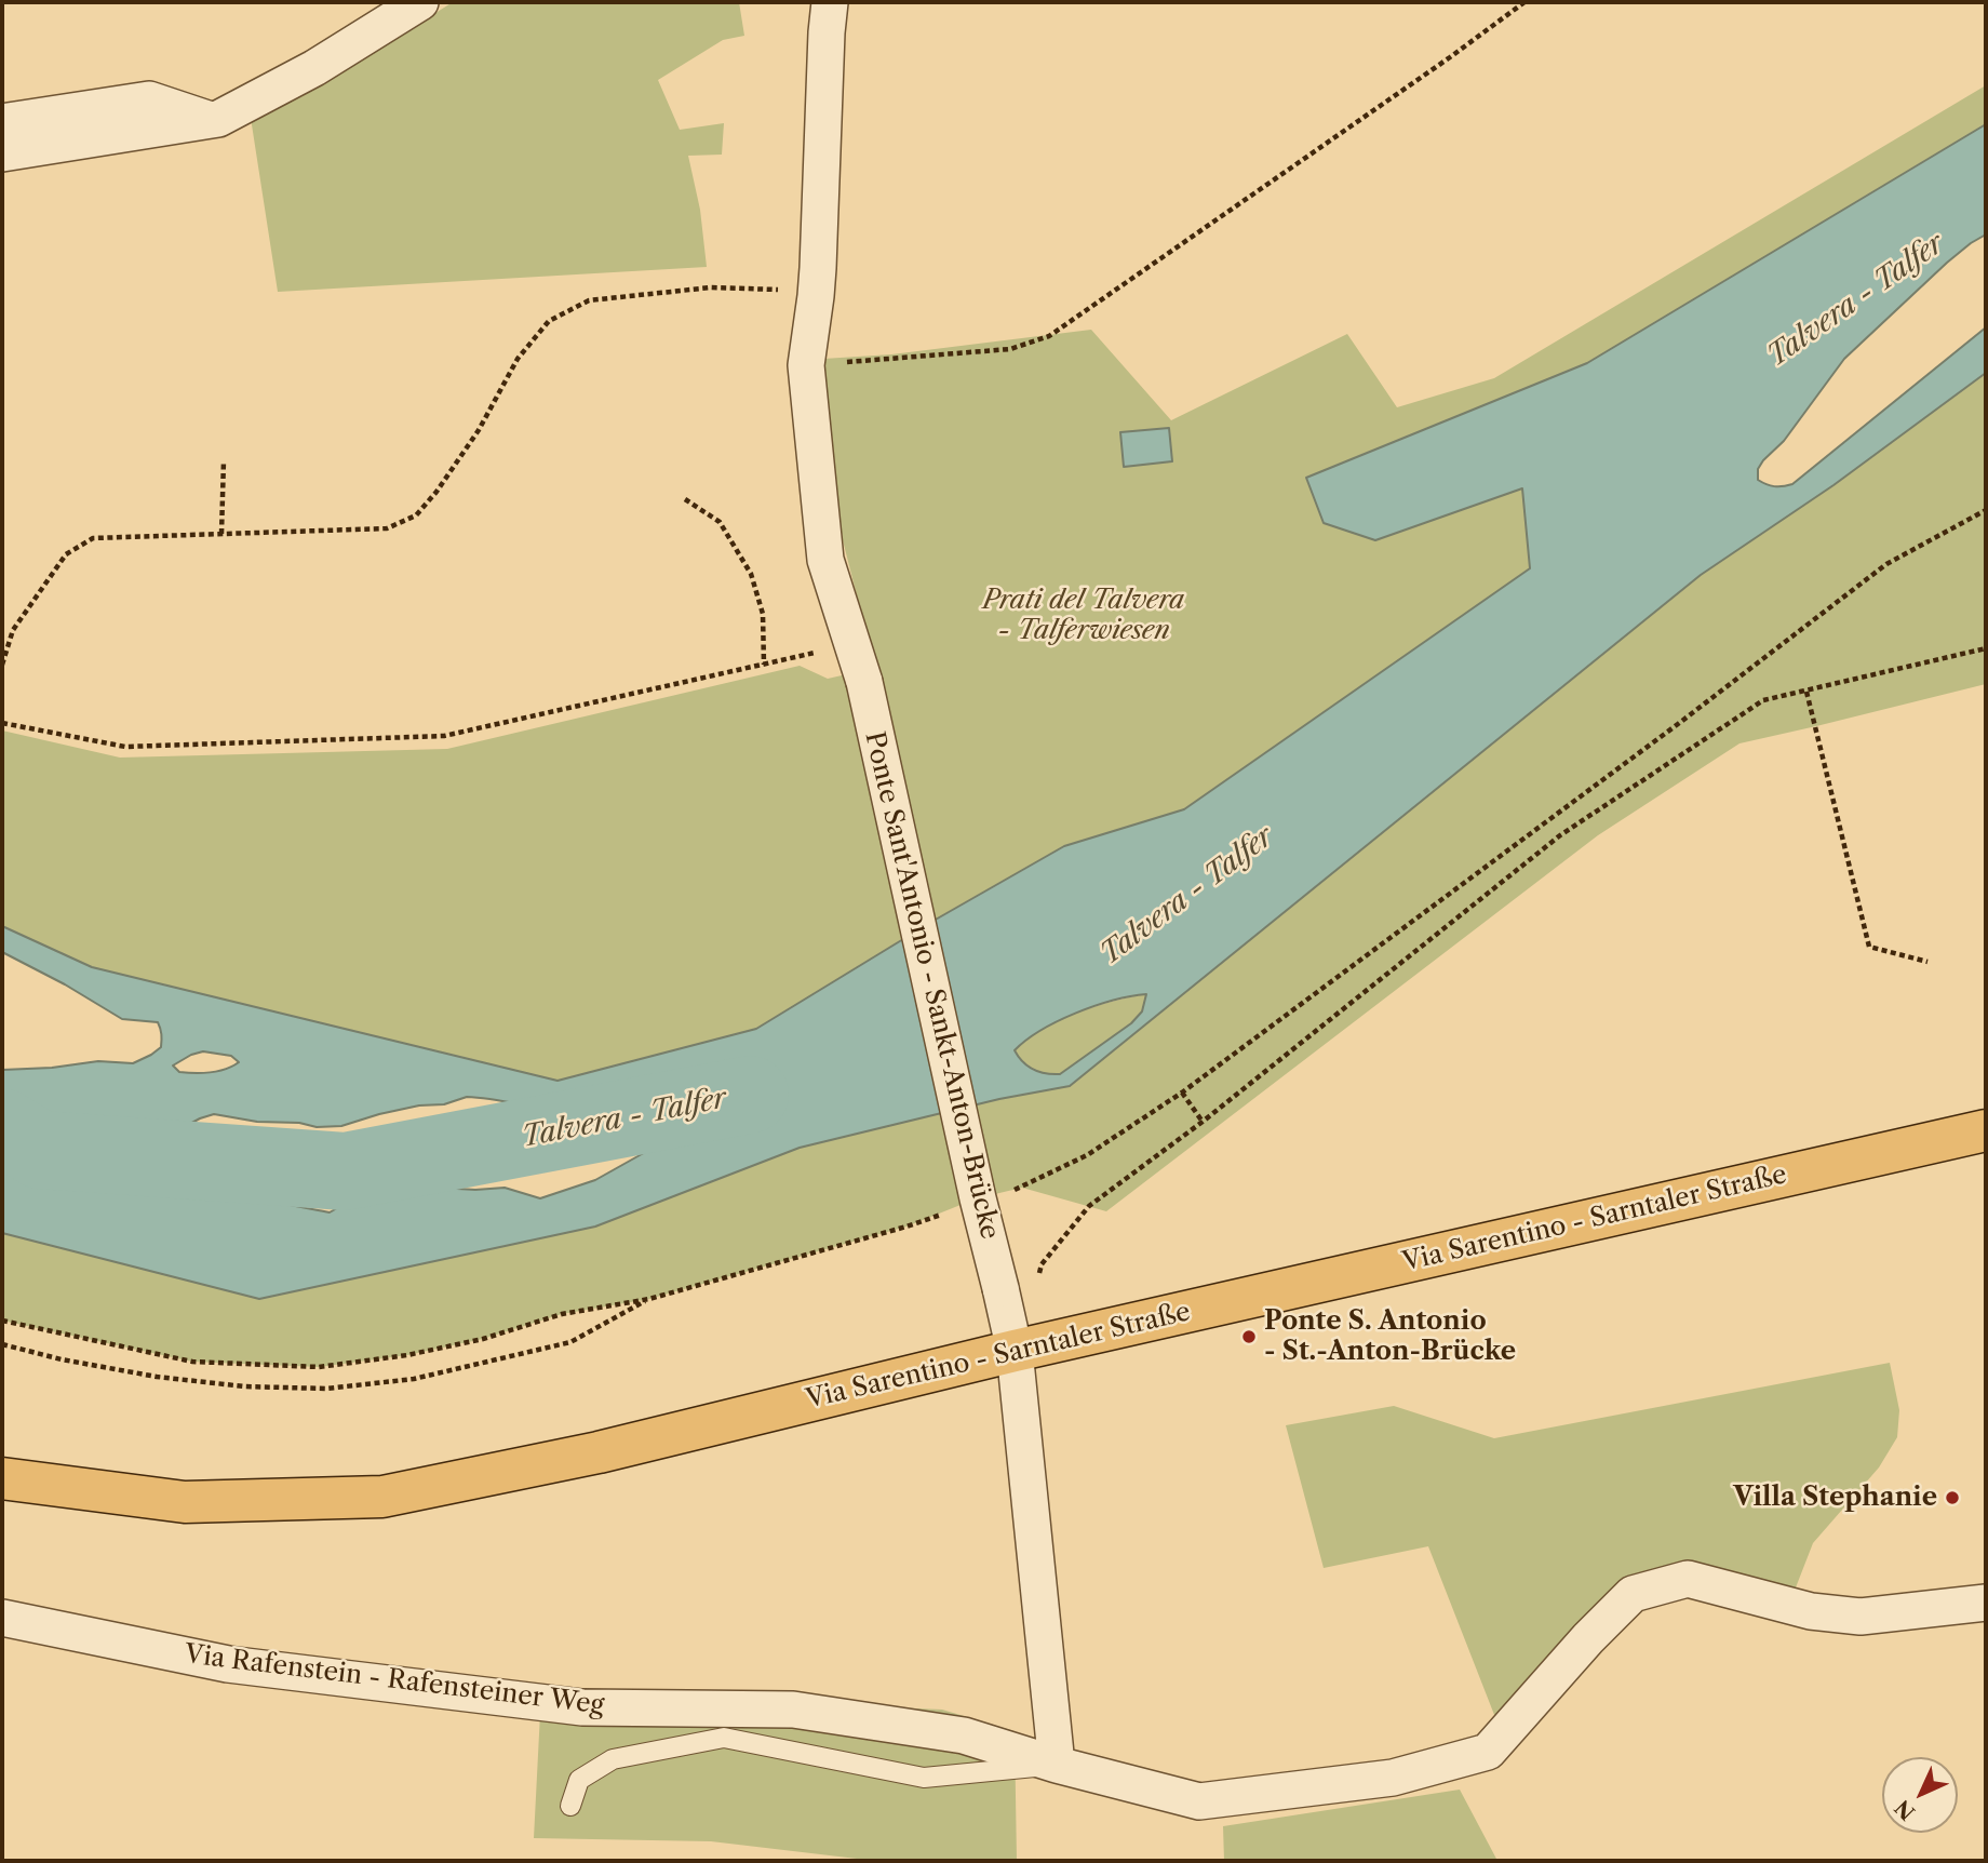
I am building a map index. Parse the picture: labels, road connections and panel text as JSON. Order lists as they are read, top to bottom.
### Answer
{
  "streets": {
    "main road": ["Via Sarentino - Sarntaler Straße"],
    "street": ["Ponte Sant'Antonio - Sankt-Anton-Brücke", "Via Rafenstein - Rafensteiner Weg"]
  },
  "crossings": [
    ["Ponte Sant'Antonio - Sankt-Anton-Brücke", "Via Sarentino - Sarntaler Straße"]
  ],
  "water": ["Talvera - Talfer"],
  "parks": ["Prati del Talvera - Talferwiesen"],
  "places": ["Ponte S. Antonio - St.-Anton-Brücke", "Villa Stephanie"],
  "north": "bottom left"
}
